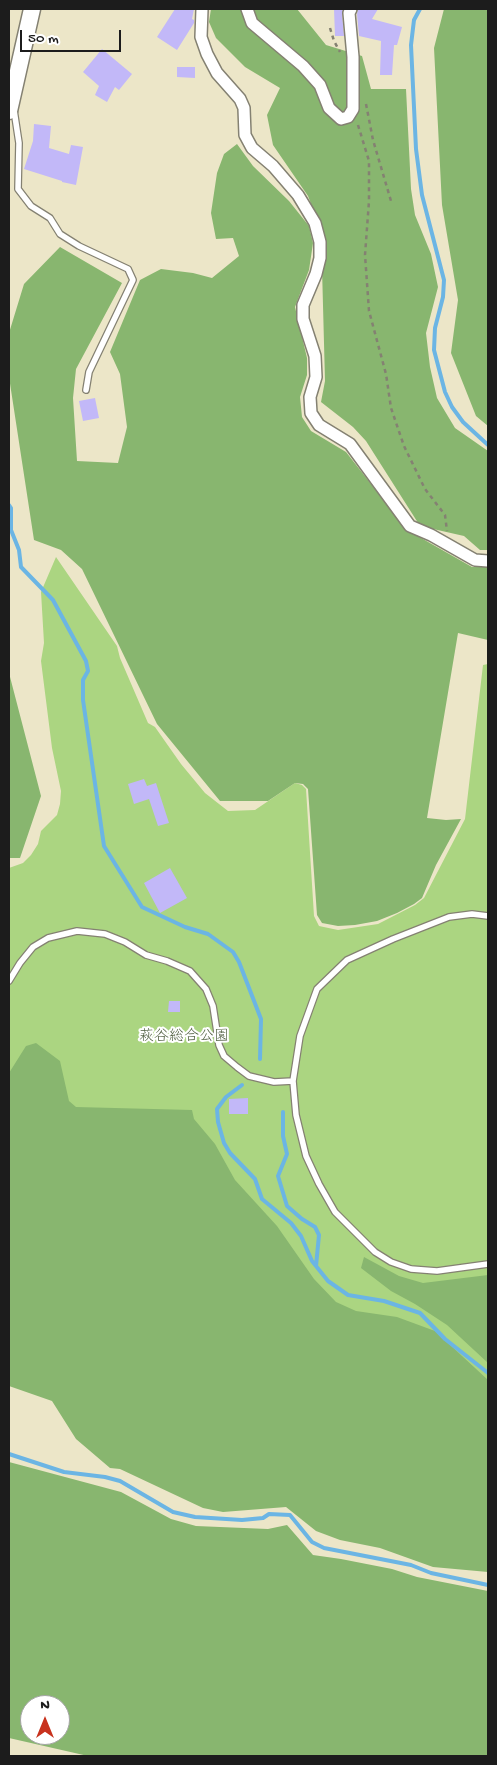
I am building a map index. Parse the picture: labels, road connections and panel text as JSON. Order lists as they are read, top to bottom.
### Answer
{
  "parks": ["萩谷総合公園"],
  "scale_bar": "50 m",
  "north": "top"
}
